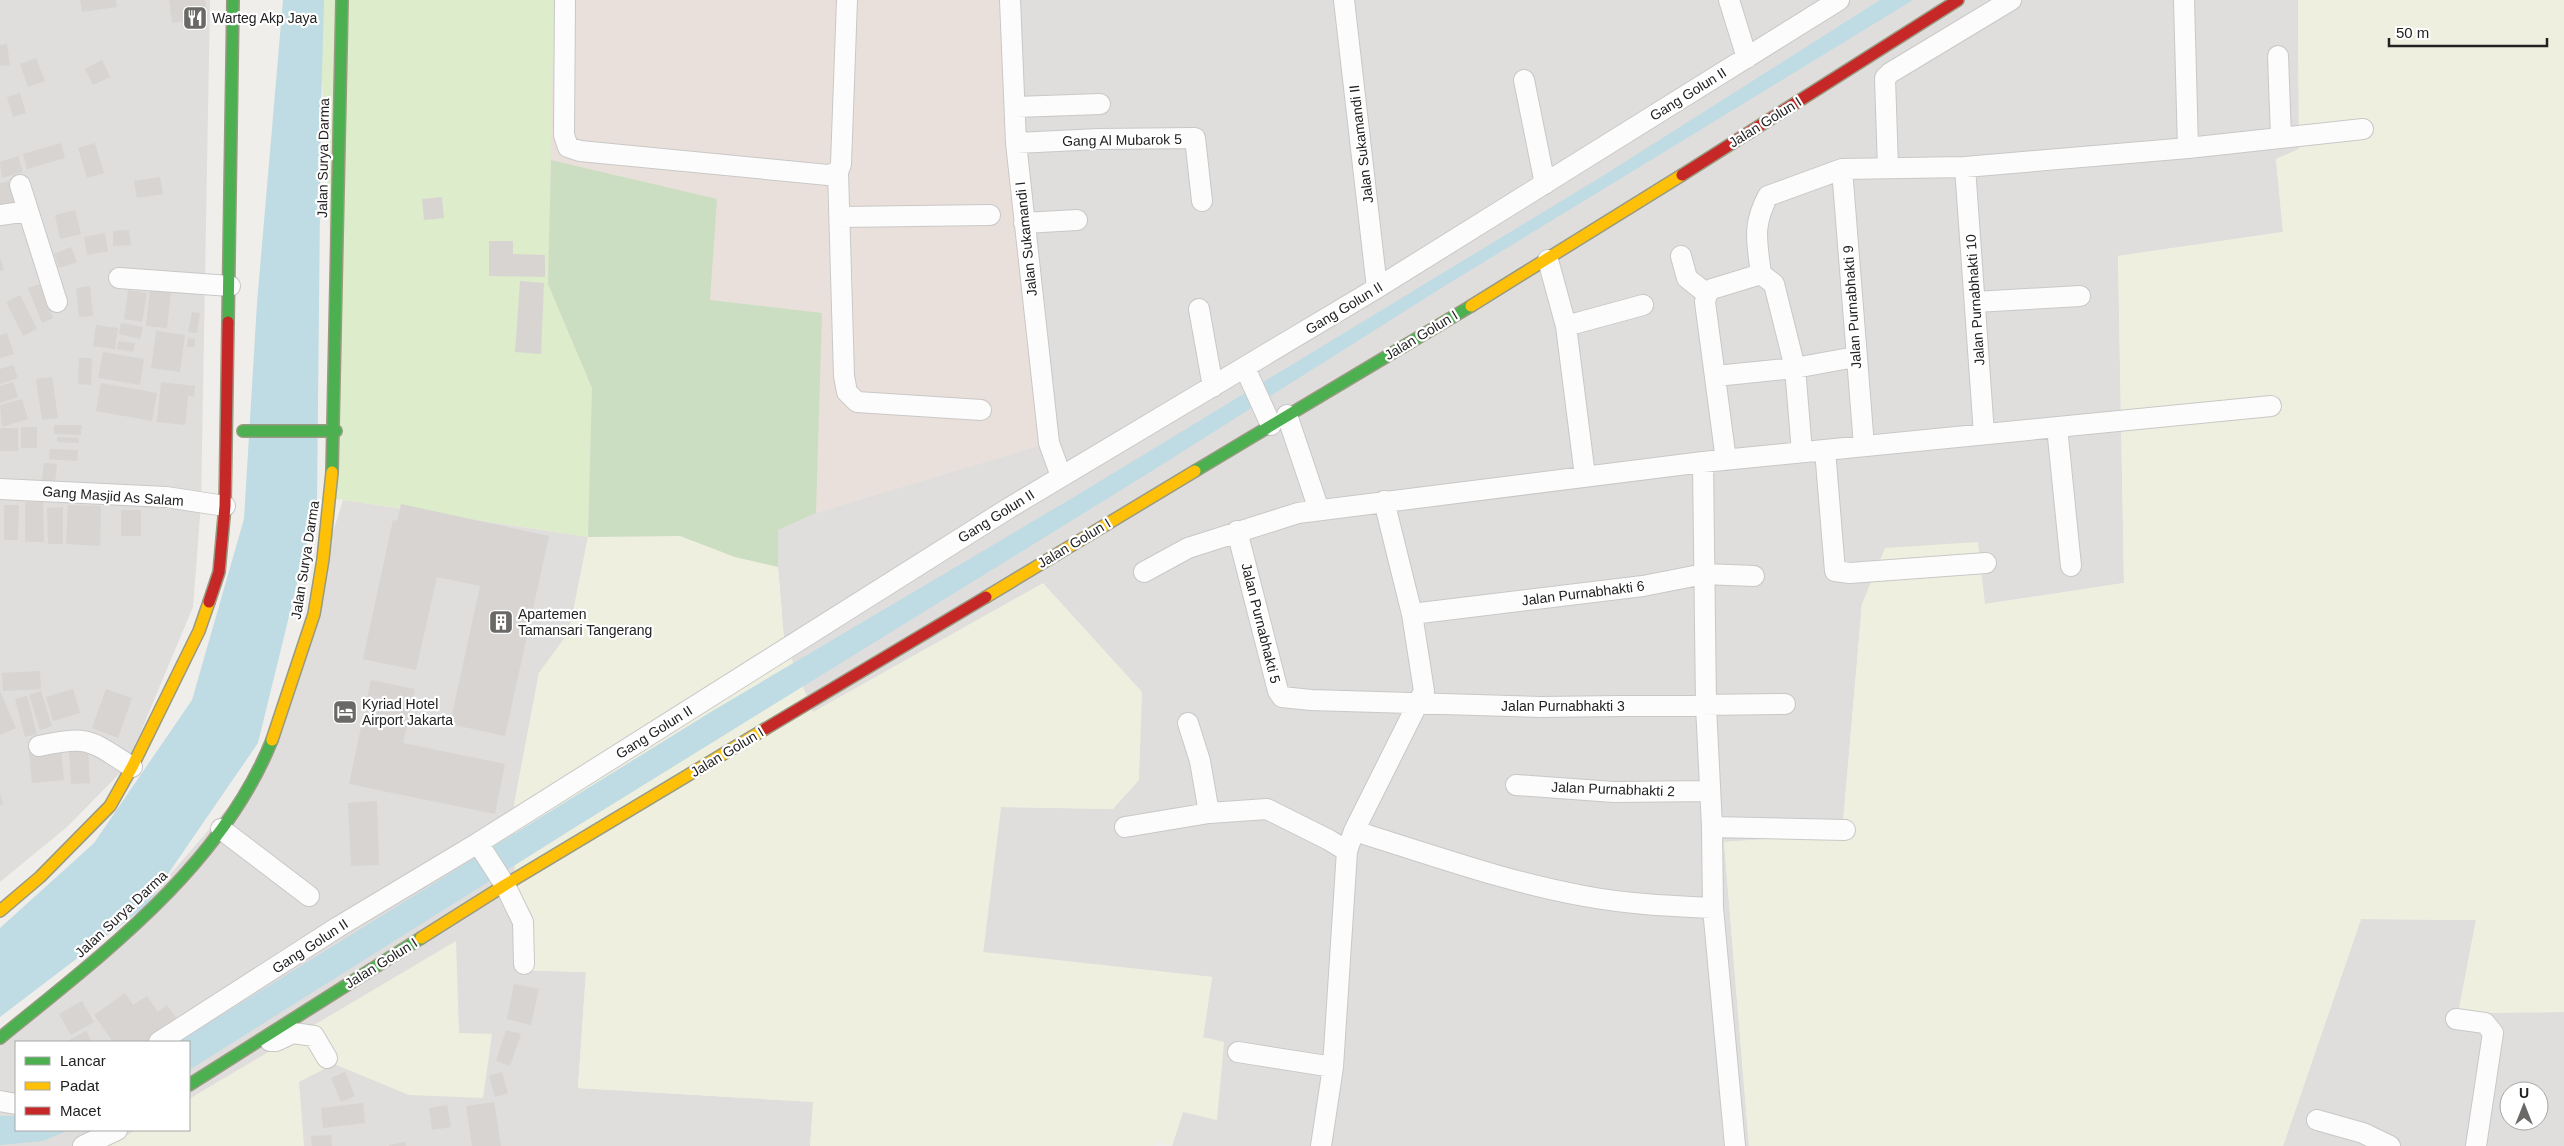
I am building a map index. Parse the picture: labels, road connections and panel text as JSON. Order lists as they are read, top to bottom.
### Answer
{
  "streets": {
    "main road": ["Jalan Golun I", "Jalan Surya Darma"],
    "street": [
      "Gang Golun II",
      "Gang Al Mubarok 5",
      "Jalan Sukamandi II",
      "Jalan Sukamandi I",
      "Jalan Purnabhakti 10",
      "Jalan Purnabhakti 9",
      "Gang Masjid As Salam",
      "Jalan Purnabhakti 6",
      "Jalan Purnabhakti 5",
      "Jalan Purnabhakti 3",
      "Jalan Purnabhakti 2"
    ]
  },
  "crossings": [
    ["Gang Golun II", "Jalan Sukamandi II"],
    ["Gang Golun II", "Jalan Sukamandi I"],
    ["Gang Al Mubarok 5", "Jalan Sukamandi I"],
    ["Jalan Purnabhakti 5", "Jalan Purnabhakti 3"]
  ],
  "places": {
    "restaurant": ["Warteg Akp Jaya"],
    "building": ["Apartemen Tamansari Tangerang"],
    "hotel": ["Kyriad Hotel Airport Jakarta"]
  },
  "legend": ["Lancar", "Padat", "Macet"],
  "scale_bar": "50 m",
  "north": "top"
}
